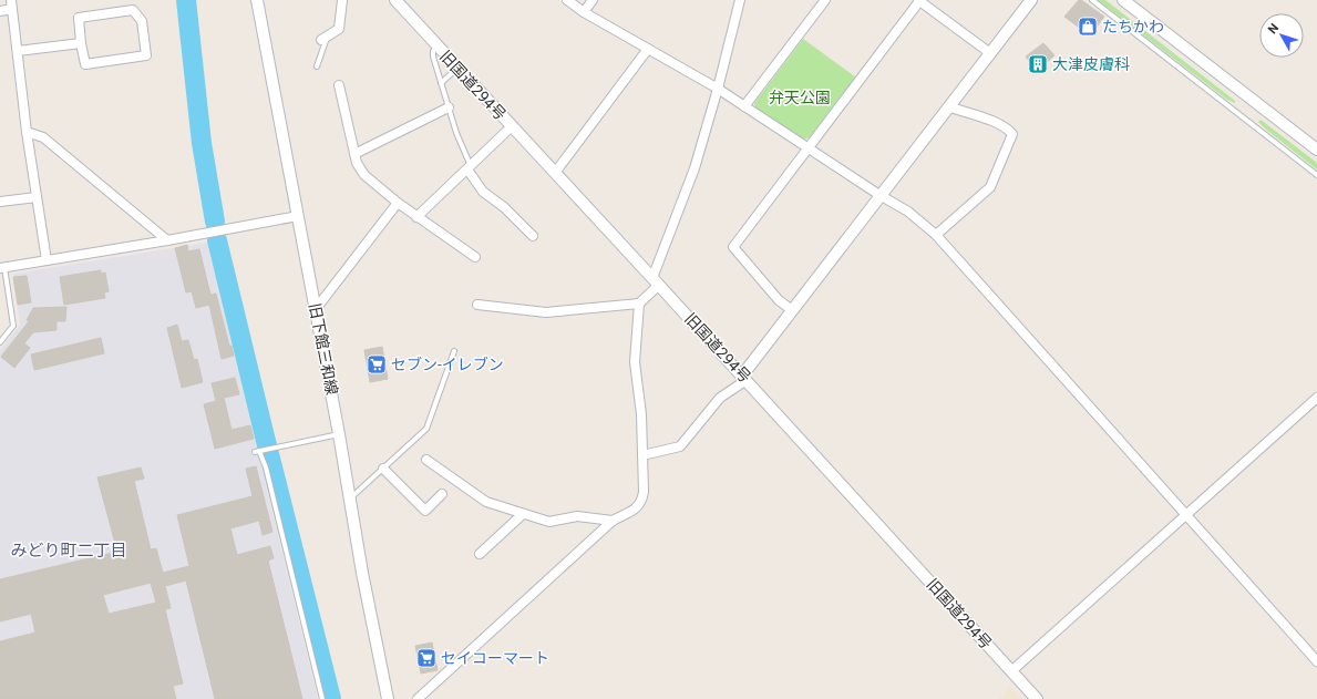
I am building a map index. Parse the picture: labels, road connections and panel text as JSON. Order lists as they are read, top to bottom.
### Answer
{
  "streets": {
    "street": ["旧国道294号", "旧下館三和線"]
  },
  "districts": ["みどり町二丁目"],
  "parks": ["弁天公園"],
  "places": {
    "shop": ["たちかわ"],
    "building": ["大津皮膚科"],
    "supermarket": ["セブン-イレブン", "セイコーマート"]
  },
  "north": "top left"
}
